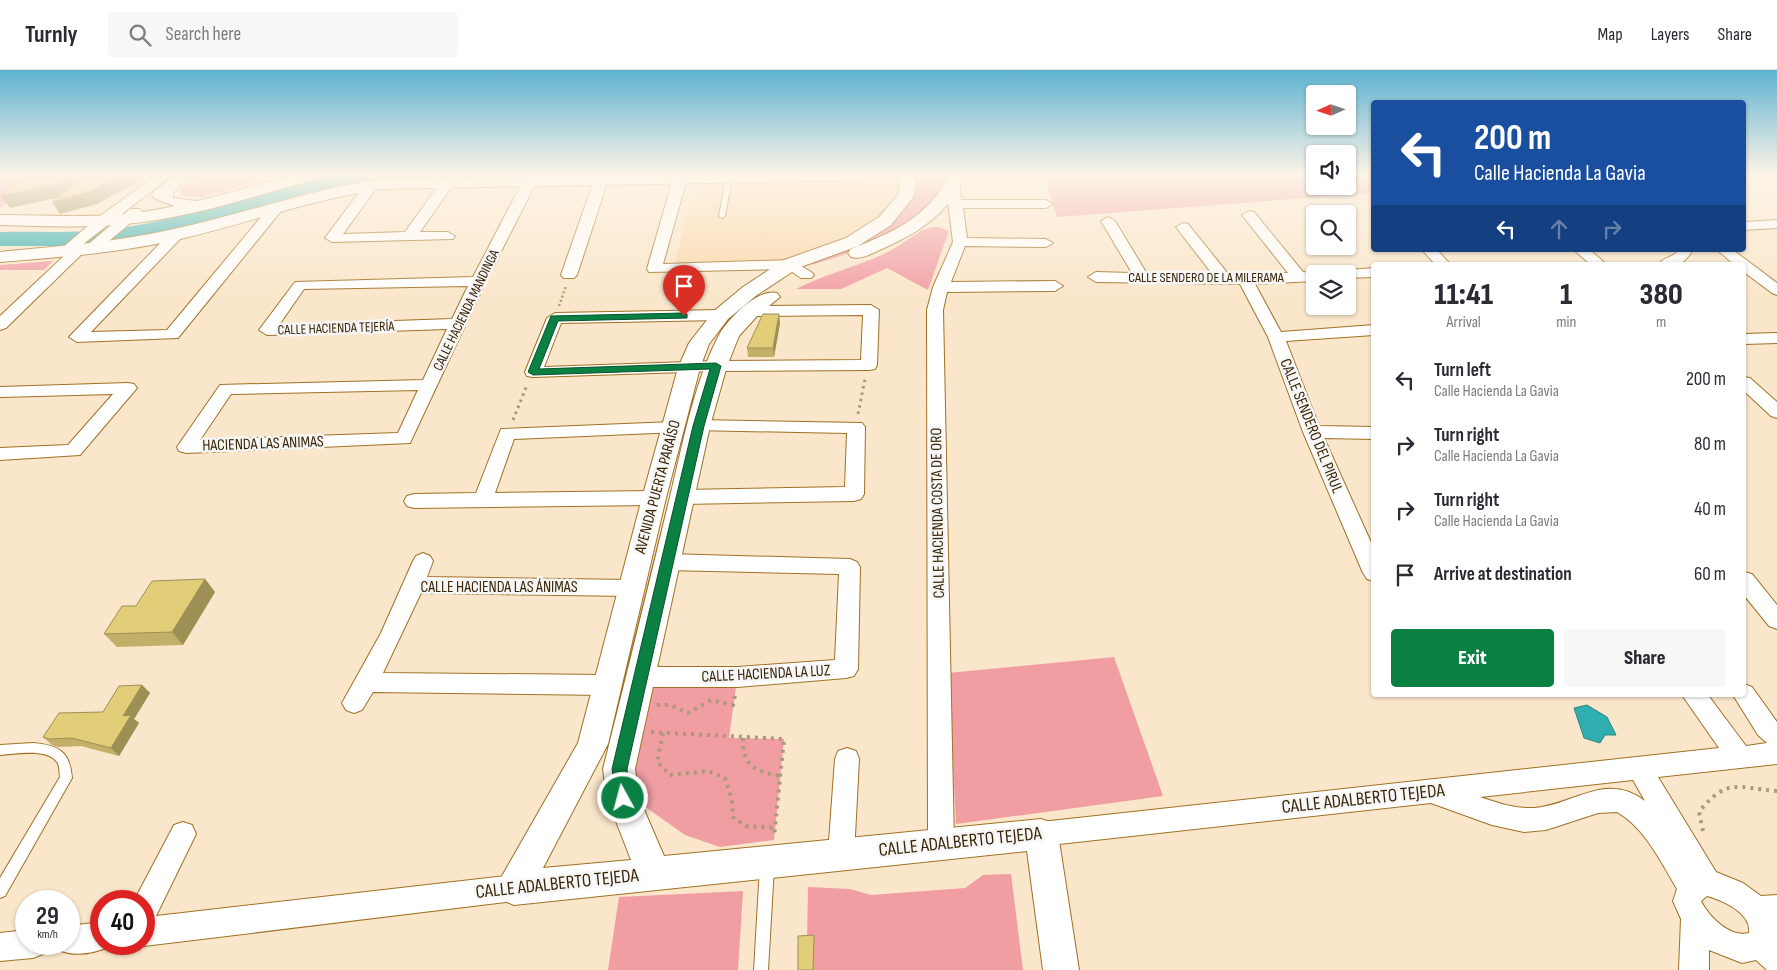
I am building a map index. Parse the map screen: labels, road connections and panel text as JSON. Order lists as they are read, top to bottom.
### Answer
{
  "streets": {
    "street": [
      "CALLE SENDERO DE LA MILERAMA",
      "CALLE HACIENDA MANDINGA",
      "CALLE HACIENDA TEJERÍA",
      "CALLE SENDERO DEL PIRUL",
      "HACIENDA LAS ANIMAS",
      "AVENIDA PUERTA PARAÍSO",
      "CALLE HACIENDA COSTA DE ORO",
      "CALLE HACIENDA LAS ÁNIMAS",
      "CALLE HACIENDA LA LUZ",
      "CALLE ADALBERTO TEJEDA"
    ]
  },
  "crossings": [
    ["CALLE SENDERO DE LA MILERAMA", "CALLE SENDERO DEL PIRUL"],
    ["CALLE HACIENDA MANDINGA", "CALLE HACIENDA TEJERÍA"],
    ["CALLE HACIENDA MANDINGA", "HACIENDA LAS ANIMAS"],
    ["AVENIDA PUERTA PARAÍSO", "CALLE HACIENDA LAS ÁNIMAS"],
    ["AVENIDA PUERTA PARAÍSO", "CALLE HACIENDA LA LUZ"],
    ["AVENIDA PUERTA PARAÍSO", "CALLE ADALBERTO TEJEDA"],
    ["CALLE HACIENDA COSTA DE ORO", "CALLE ADALBERTO TEJEDA"]
  ],
  "north": "left",
  "page": {
    "header": "Turnly",
    "search": "Search here",
    "nav": ["Map", "Layers", "Share"],
    "turn": ["200 m", "Calle Hacienda La Gavia"],
    "eta": [
      "11:41",
      "Arrival",
      "1",
      "min",
      "380",
      "m"
    ],
    "list": [
      {
        "name": "Turn left",
        "note": "Calle Hacienda La Gavia",
        "value": "200 m"
      },
      {
        "name": "Turn right",
        "note": "Calle Hacienda La Gavia",
        "value": "80 m"
      },
      {
        "name": "Turn right",
        "note": "Calle Hacienda La Gavia",
        "value": "40 m"
      },
      {
        "name": "Arrive at destination",
        "value": "60 m"
      }
    ],
    "buttons": ["Exit", "Share"],
    "speed": "29 km/h",
    "limit": "40"
  }
}
